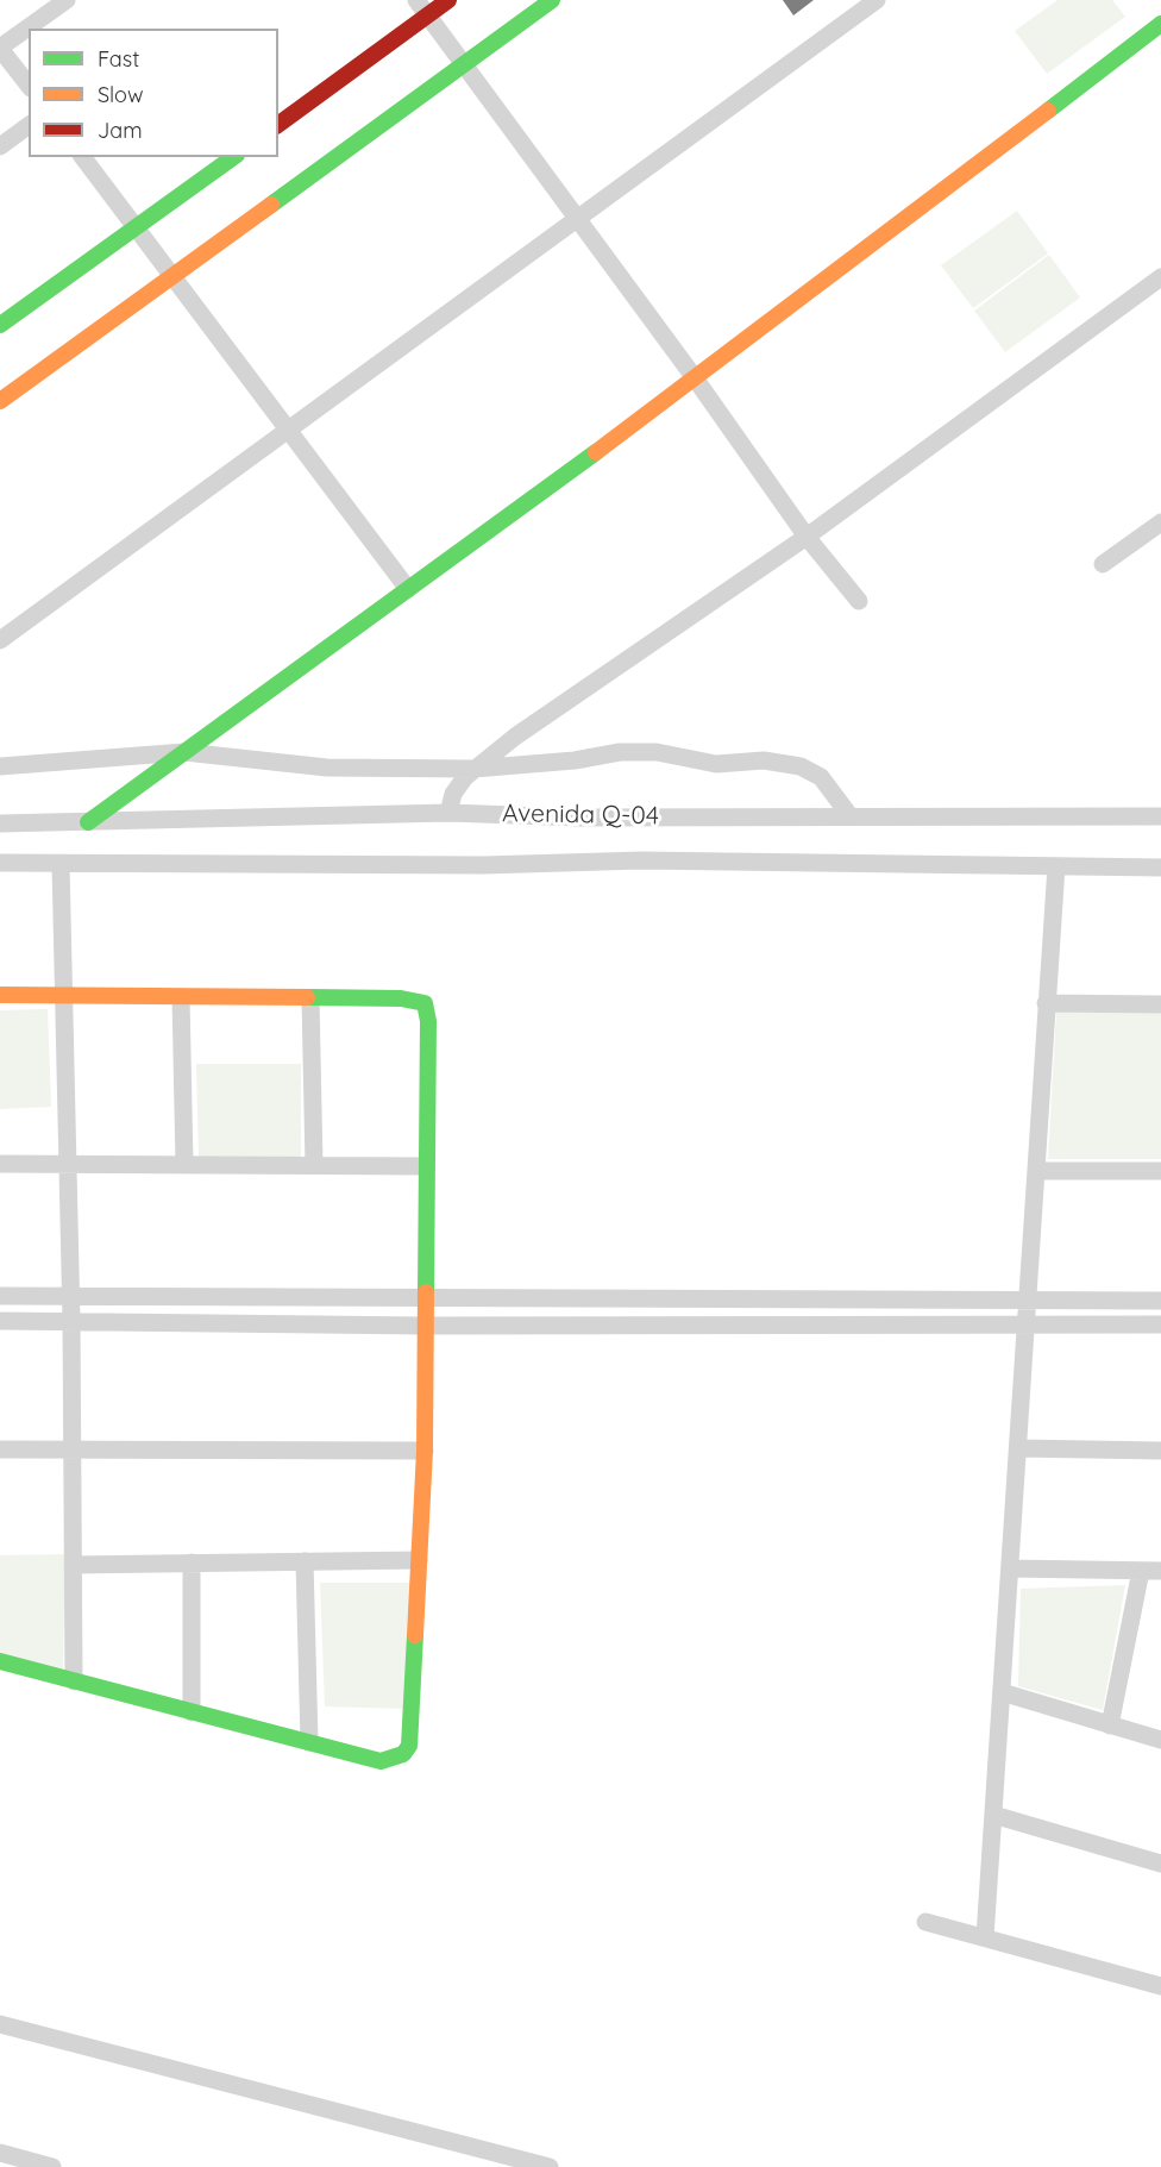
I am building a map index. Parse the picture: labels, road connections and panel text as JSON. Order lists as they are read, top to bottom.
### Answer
{
  "streets": {
    "street": ["Avenida Q-04"]
  },
  "legend": ["Fast", "Slow", "Jam"]
}
